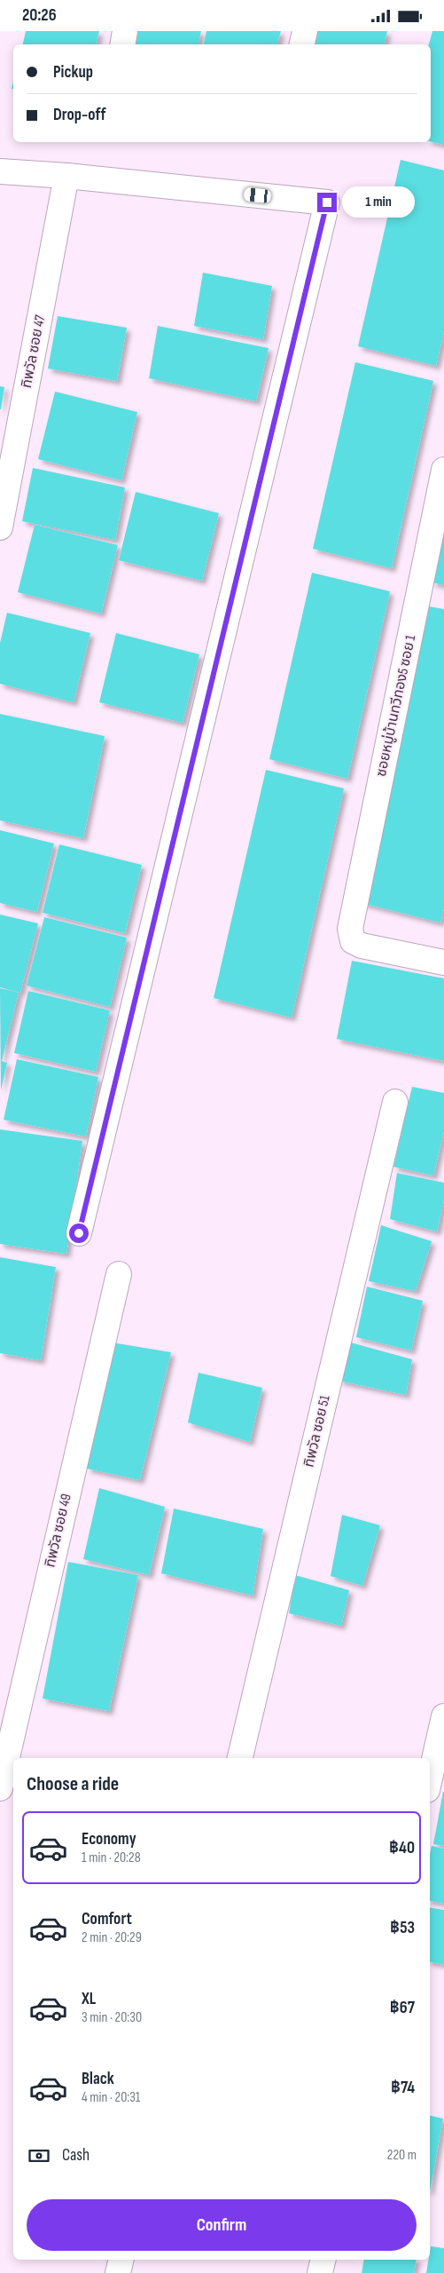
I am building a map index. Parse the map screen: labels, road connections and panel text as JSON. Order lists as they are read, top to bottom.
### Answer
{
  "streets": {
    "street": [
      "ทิพวัล ซอย 47",
      "ซอยหมู่บ้านทวีทอง5 ซอย 1",
      "ทิพวัล ซอย 51",
      "ทิพวัล ซอย 49"
    ]
  },
  "page": {
    "status": "20:26",
    "banner": ["Pickup", "Drop-off"],
    "bubble": "1 min",
    "heading": "Choose a ride",
    "list": [
      {
        "name": "Economy",
        "note": "1 min · 20:28",
        "value": "฿40"
      },
      {
        "name": "Comfort",
        "note": "2 min · 20:29",
        "value": "฿53"
      },
      {
        "name": "XL",
        "note": "3 min · 20:30",
        "value": "฿67"
      },
      {
        "name": "Black",
        "note": "4 min · 20:31",
        "value": "฿74"
      }
    ],
    "pay": ["Cash", "220 m"],
    "buttons": "Confirm"
  }
}
